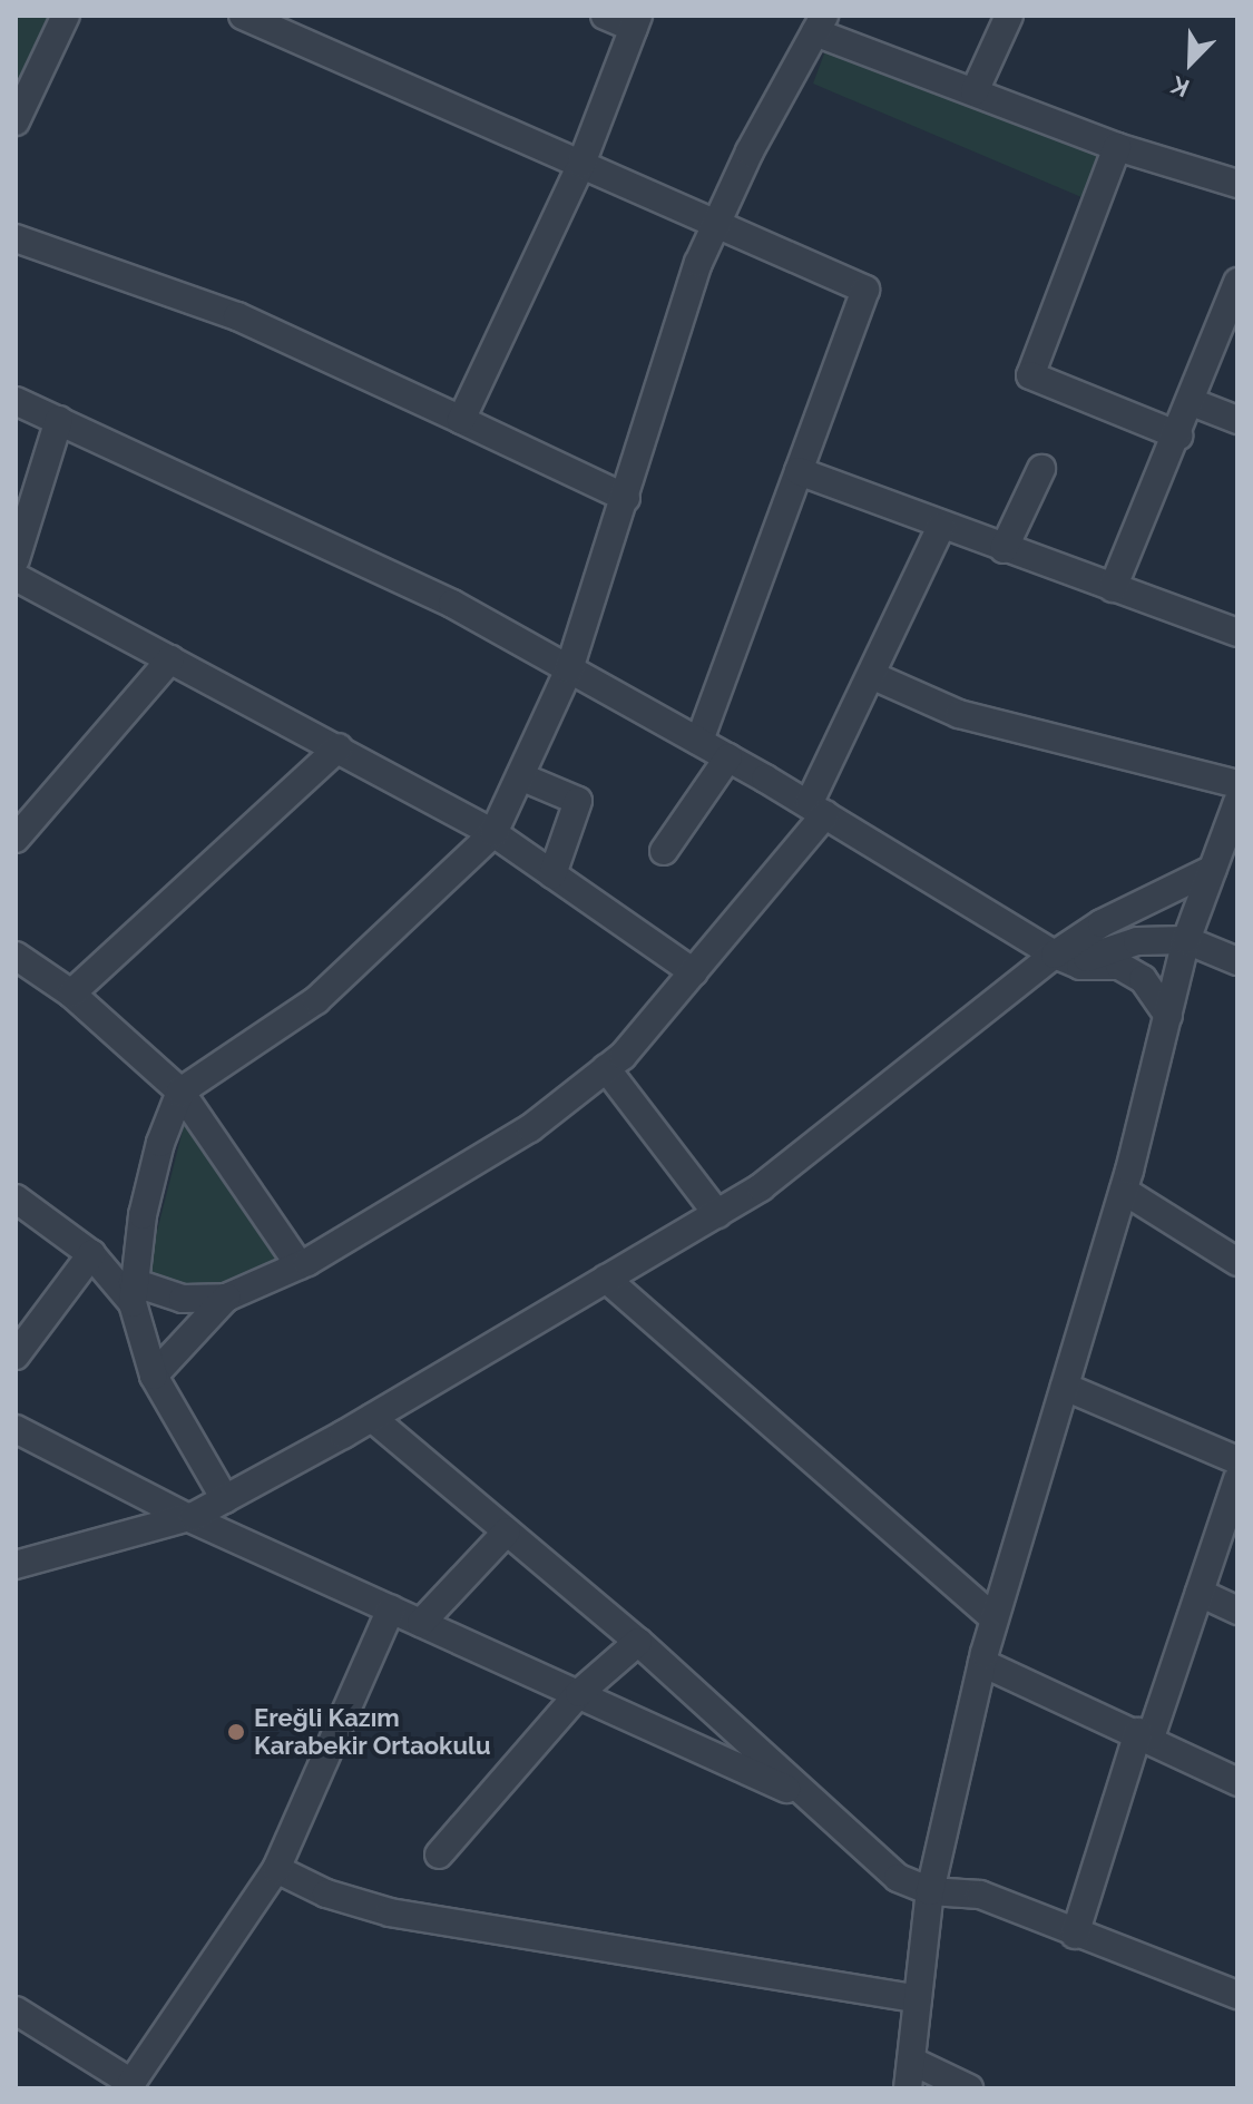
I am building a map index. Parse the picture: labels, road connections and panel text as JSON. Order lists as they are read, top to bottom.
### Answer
{
  "places": ["Ereğli Kazım Karabekir Ortaokulu"],
  "north": "bottom left"
}
